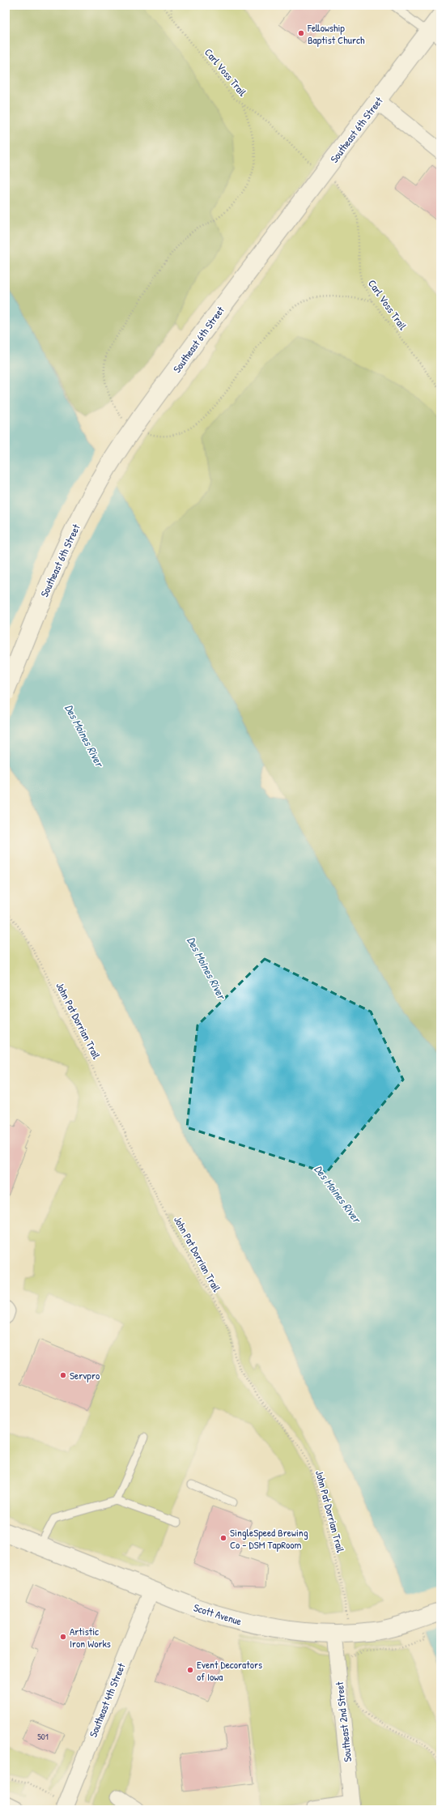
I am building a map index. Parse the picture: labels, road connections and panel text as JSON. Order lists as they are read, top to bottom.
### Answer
{
  "streets": {
    "main road": ["Southeast 6th Street", "Scott Avenue"],
    "street": ["Southeast 4th Street", "Southeast 2nd Street"],
    "path": ["Carl Voss Trail", "John Pat Dorrian Trail"]
  },
  "crossings": [
    ["Scott Avenue", "Southeast 4th Street"],
    ["Scott Avenue", "Southeast 2nd Street"]
  ],
  "water": ["Des Moines River"],
  "places": [
    "Fellowship Baptist Church",
    "Servpro",
    "SingleSpeed Brewing Co - DSM TapRoom",
    "Artistic Iron Works",
    "Event Decorators of Iowa"
  ],
  "house_numbers": ["501"]
}
